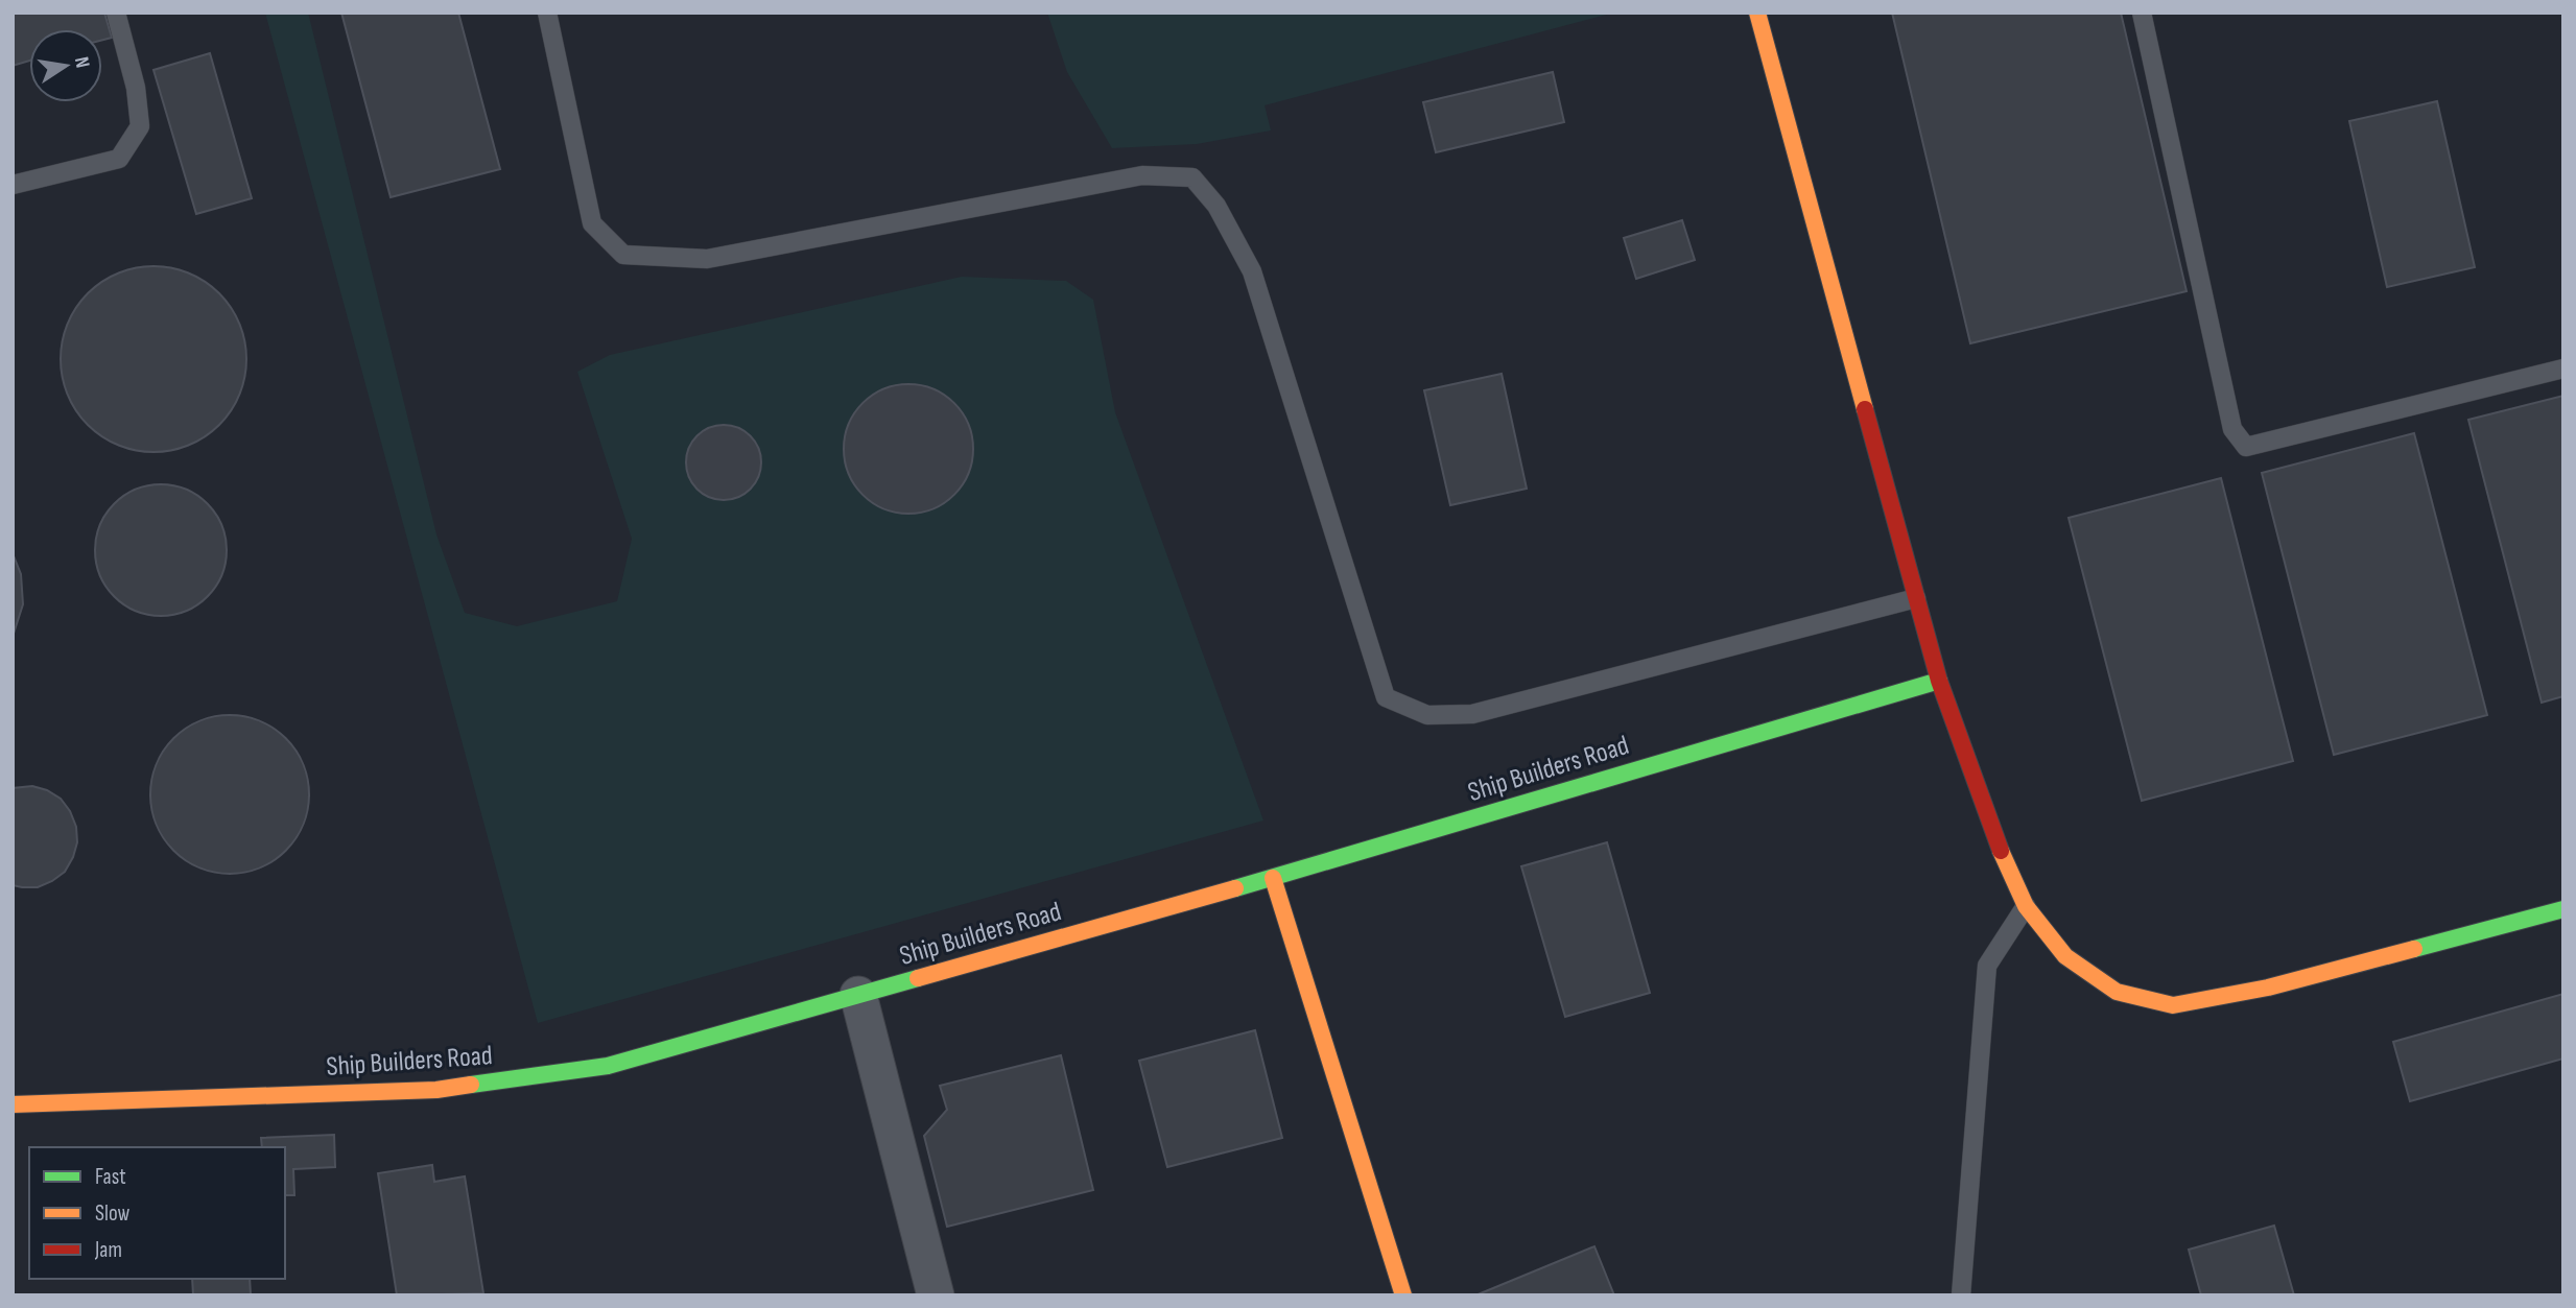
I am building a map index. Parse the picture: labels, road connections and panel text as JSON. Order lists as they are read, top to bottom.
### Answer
{
  "streets": {
    "street": ["Ship Builders Road"]
  },
  "legend": ["Fast", "Slow", "Jam"],
  "north": "right"
}
